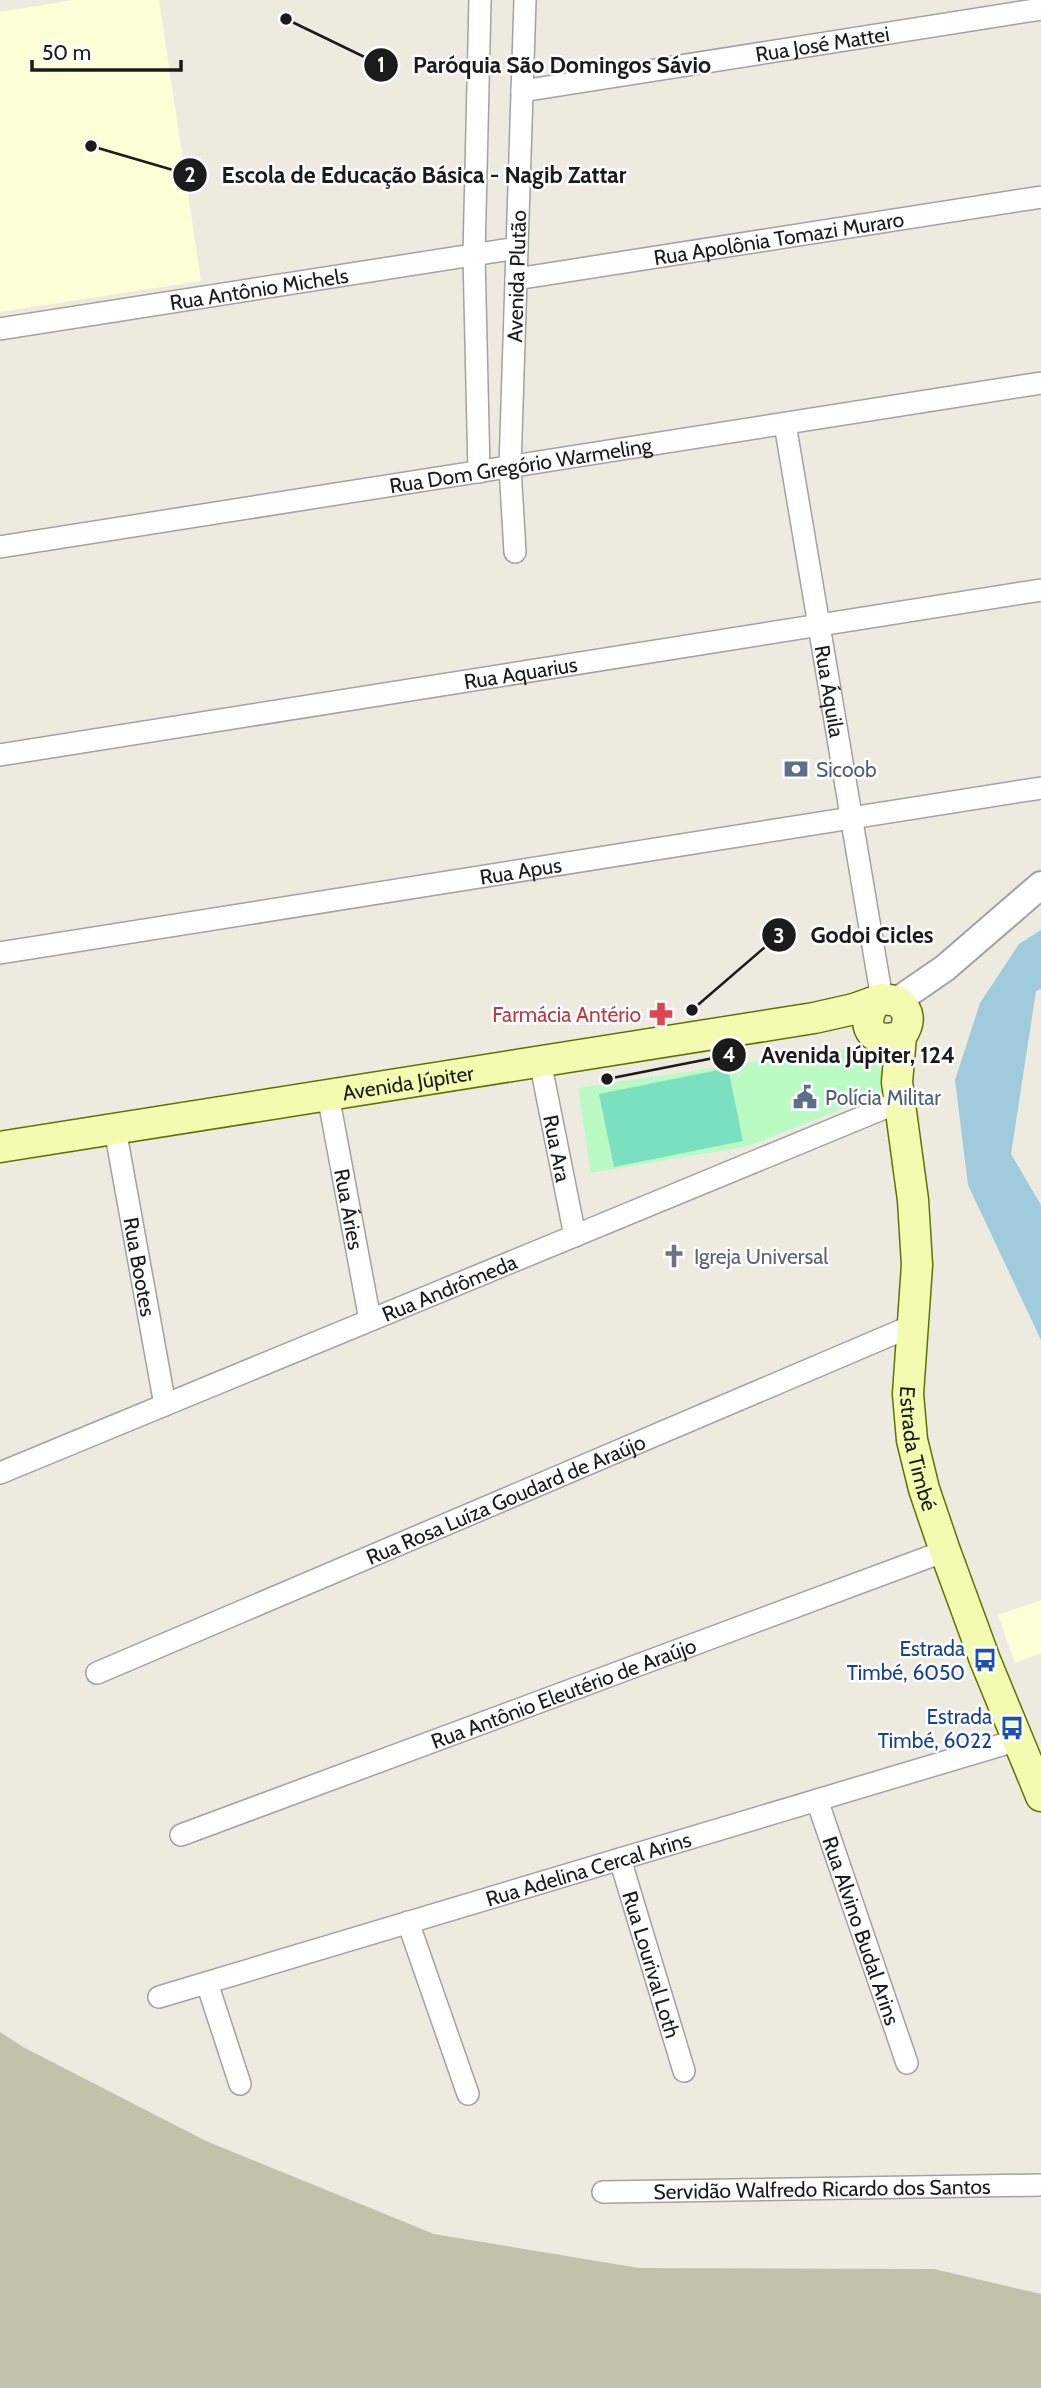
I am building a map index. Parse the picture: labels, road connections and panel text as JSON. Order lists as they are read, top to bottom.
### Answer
{
  "streets": {
    "main road": ["Avenida Júpiter", "Estrada Timbé"],
    "street": [
      "Rua José Mattei",
      "Rua Apolônia Tomazi Muraro",
      "Avenida Plutão",
      "Rua Antônio Michels",
      "Rua Dom Gregório Warmeling",
      "Rua Aquarius",
      "Rua Áquila",
      "Rua Apus",
      "Rua Ara",
      "Rua Áries",
      "Rua Bootes",
      "Rua Andrômeda",
      "Rua Rosa Luíza Goudard de Araújo",
      "Rua Antônio Eleutério de Araújo",
      "Rua Adelina Cercal Arins",
      "Rua Alvino Budal Arins",
      "Rua Lourival Loth",
      "Servidão Walfredo Ricardo dos Santos"
    ]
  },
  "crossings": [
    ["Rua José Mattei", "Avenida Plutão"],
    ["Rua Apolônia Tomazi Muraro", "Avenida Plutão"],
    ["Avenida Plutão", "Rua Antônio Michels"],
    ["Avenida Plutão", "Rua Dom Gregório Warmeling"],
    ["Rua Dom Gregório Warmeling", "Rua Áquila"],
    ["Rua Aquarius", "Rua Áquila"],
    ["Rua Áquila", "Rua Apus"],
    ["Rua Áquila", "Avenida Júpiter"],
    ["Rua Áquila", "Estrada Timbé"],
    ["Avenida Júpiter", "Rua Ara"],
    ["Avenida Júpiter", "Rua Áries"],
    ["Avenida Júpiter", "Rua Bootes"],
    ["Avenida Júpiter", "Estrada Timbé"],
    ["Rua Ara", "Rua Andrômeda"],
    ["Rua Áries", "Rua Andrômeda"],
    ["Rua Bootes", "Rua Andrômeda"],
    ["Rua Andrômeda", "Estrada Timbé"],
    ["Estrada Timbé", "Rua Rosa Luíza Goudard de Araújo"],
    ["Estrada Timbé", "Rua Antônio Eleutério de Araújo"],
    ["Estrada Timbé", "Rua Adelina Cercal Arins"],
    ["Rua Adelina Cercal Arins", "Rua Alvino Budal Arins"],
    ["Rua Adelina Cercal Arins", "Rua Lourival Loth"]
  ],
  "places": {
    "other": [
      "Paróquia São Domingos Sávio",
      "Escola de Educação Básica - Nagib Zattar",
      "Godoi Cicles",
      "Avenida Júpiter, 124"
    ],
    "bank": ["Sicoob"],
    "pharmacy": ["Farmácia Antério"],
    "public building": ["Polícia Militar"],
    "church": ["Igreja Universal"],
    "bus stop": ["Estrada Timbé, 6050", "Estrada Timbé, 6022"]
  },
  "scale_bar": "50 m"
}
